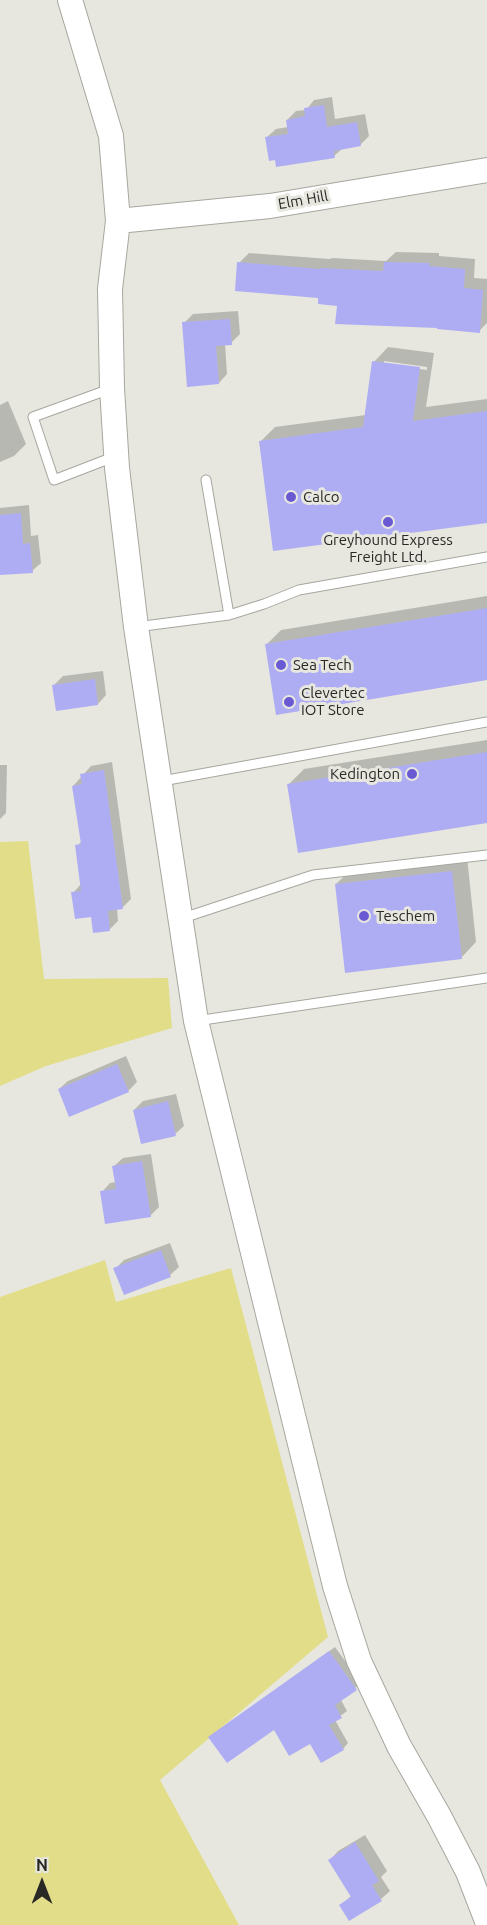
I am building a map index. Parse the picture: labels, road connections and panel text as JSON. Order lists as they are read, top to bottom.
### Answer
{
  "streets": {
    "street": ["Elm Hill"]
  },
  "places": [
    "Calco",
    "Greyhound Express Freight Ltd.",
    "Sea Tech",
    "Clevertec IOT Store",
    "Kedington",
    "Teschem"
  ],
  "north": "top"
}
